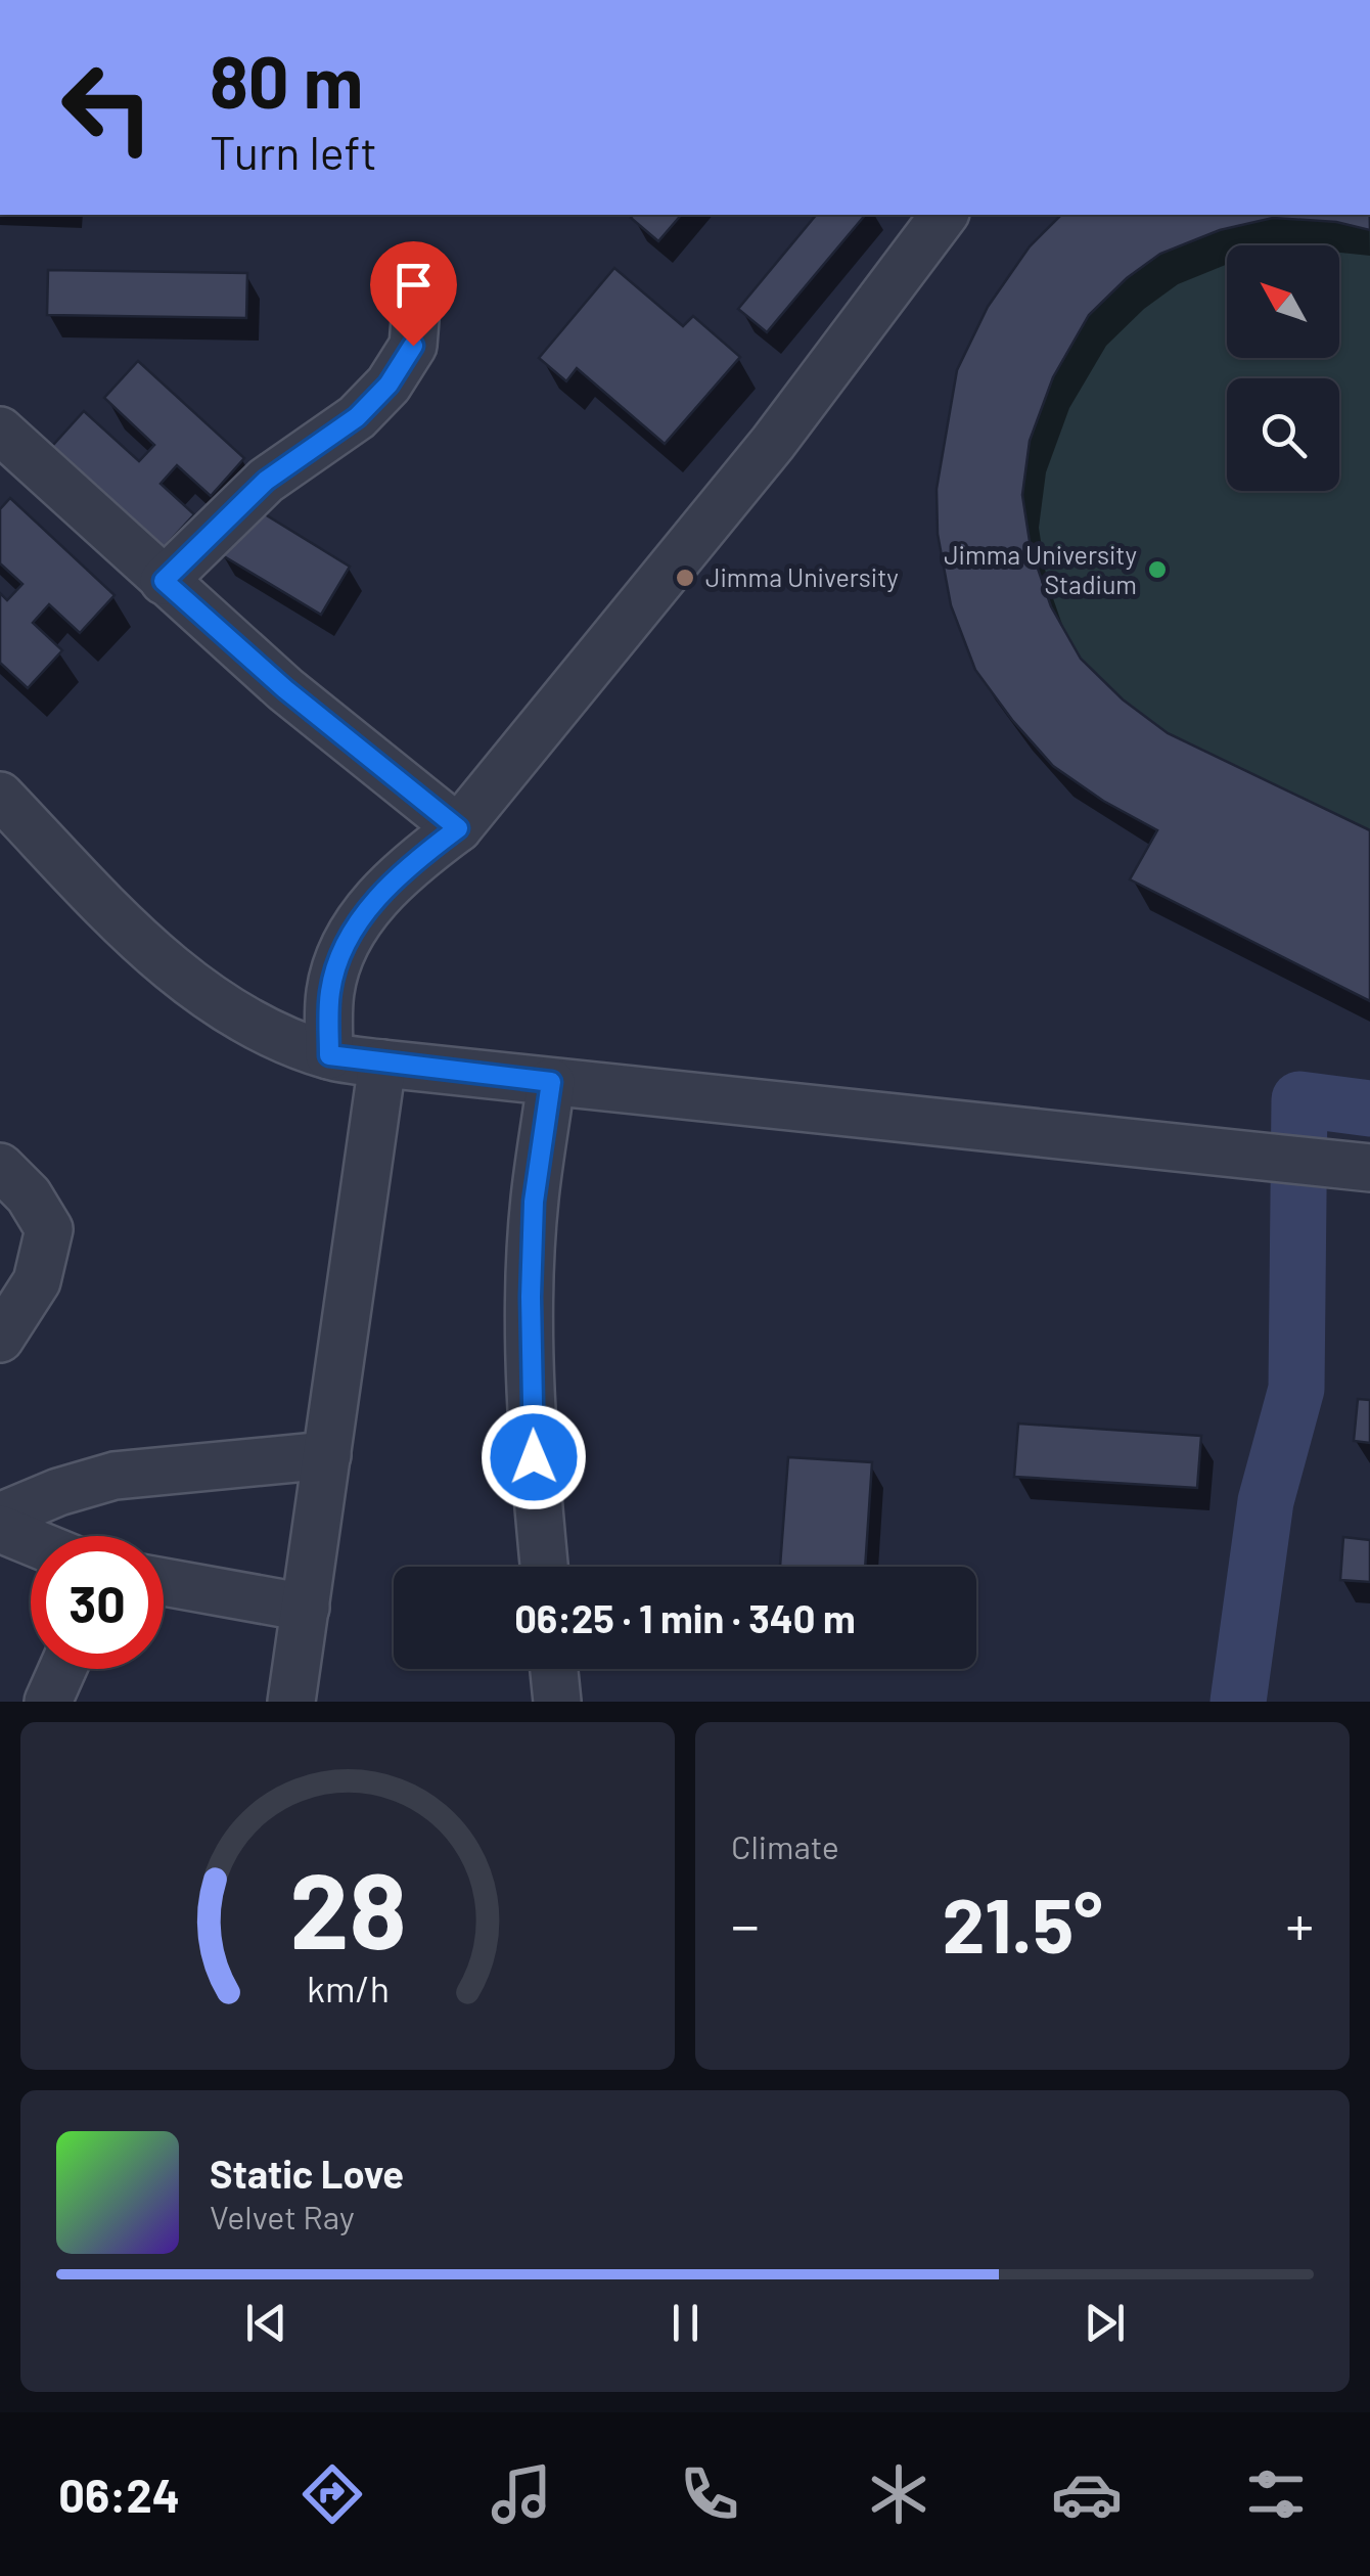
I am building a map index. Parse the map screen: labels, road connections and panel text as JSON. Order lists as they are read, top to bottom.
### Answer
{
  "places": ["Jimma University Stadium", "Jimma University"],
  "north": "top left",
  "page": {
    "turn": ["80 m", "Turn left"],
    "limit": "30",
    "trip": "06:25 · 1 min · 340 m",
    "tile": "Climate",
    "heat": ["−", "21.5°", "+"],
    "song": ["Static Love", "Velvet Ray"],
    "tabs": "06:24",
    "gauge": ["28", "km/h"]
  }
}
